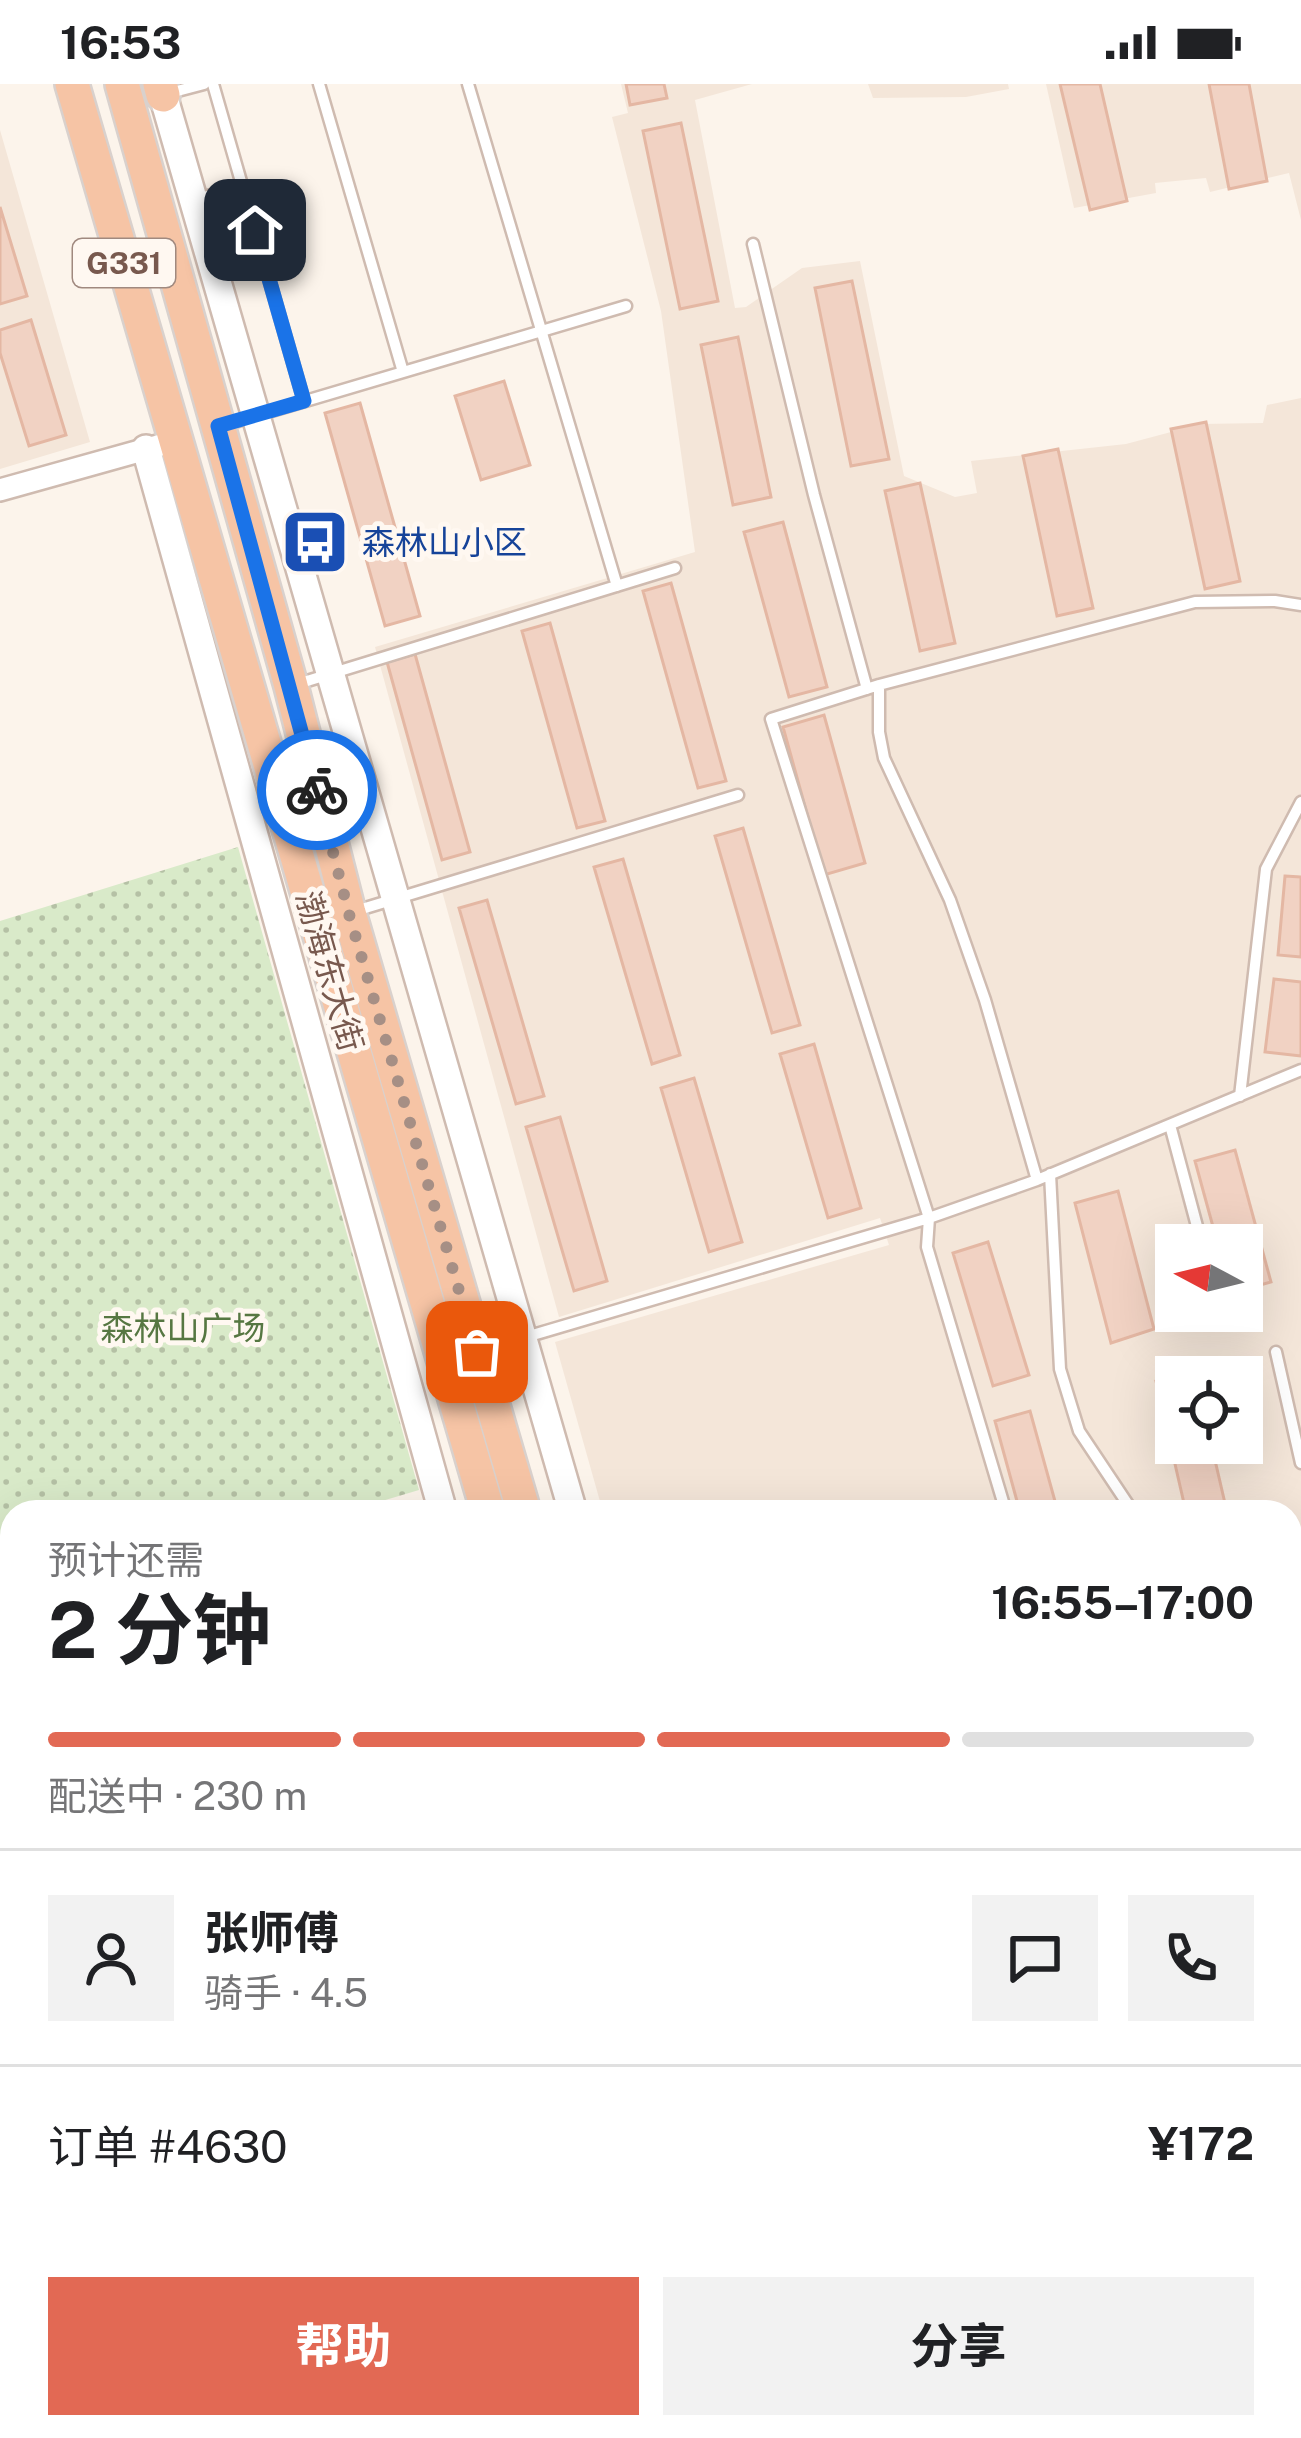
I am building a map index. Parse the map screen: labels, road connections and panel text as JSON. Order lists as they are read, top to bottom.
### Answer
{
  "streets": {
    "highway": ["G331", "渤海东大街"]
  },
  "parks": ["森林山广场"],
  "places": {
    "bus stop": ["森林山小区"]
  },
  "north": "left",
  "page": {
    "status": "16:53",
    "heading": ["2 分钟", "预计还需", "16:55–17:00"],
    "panel": [
      "张师傅",
      "骑手 · 4.5",
      "订单 #4630",
      "¥172"
    ],
    "bar": "配送中 · 230 m",
    "buttons": ["帮助", "分享"]
  }
}
